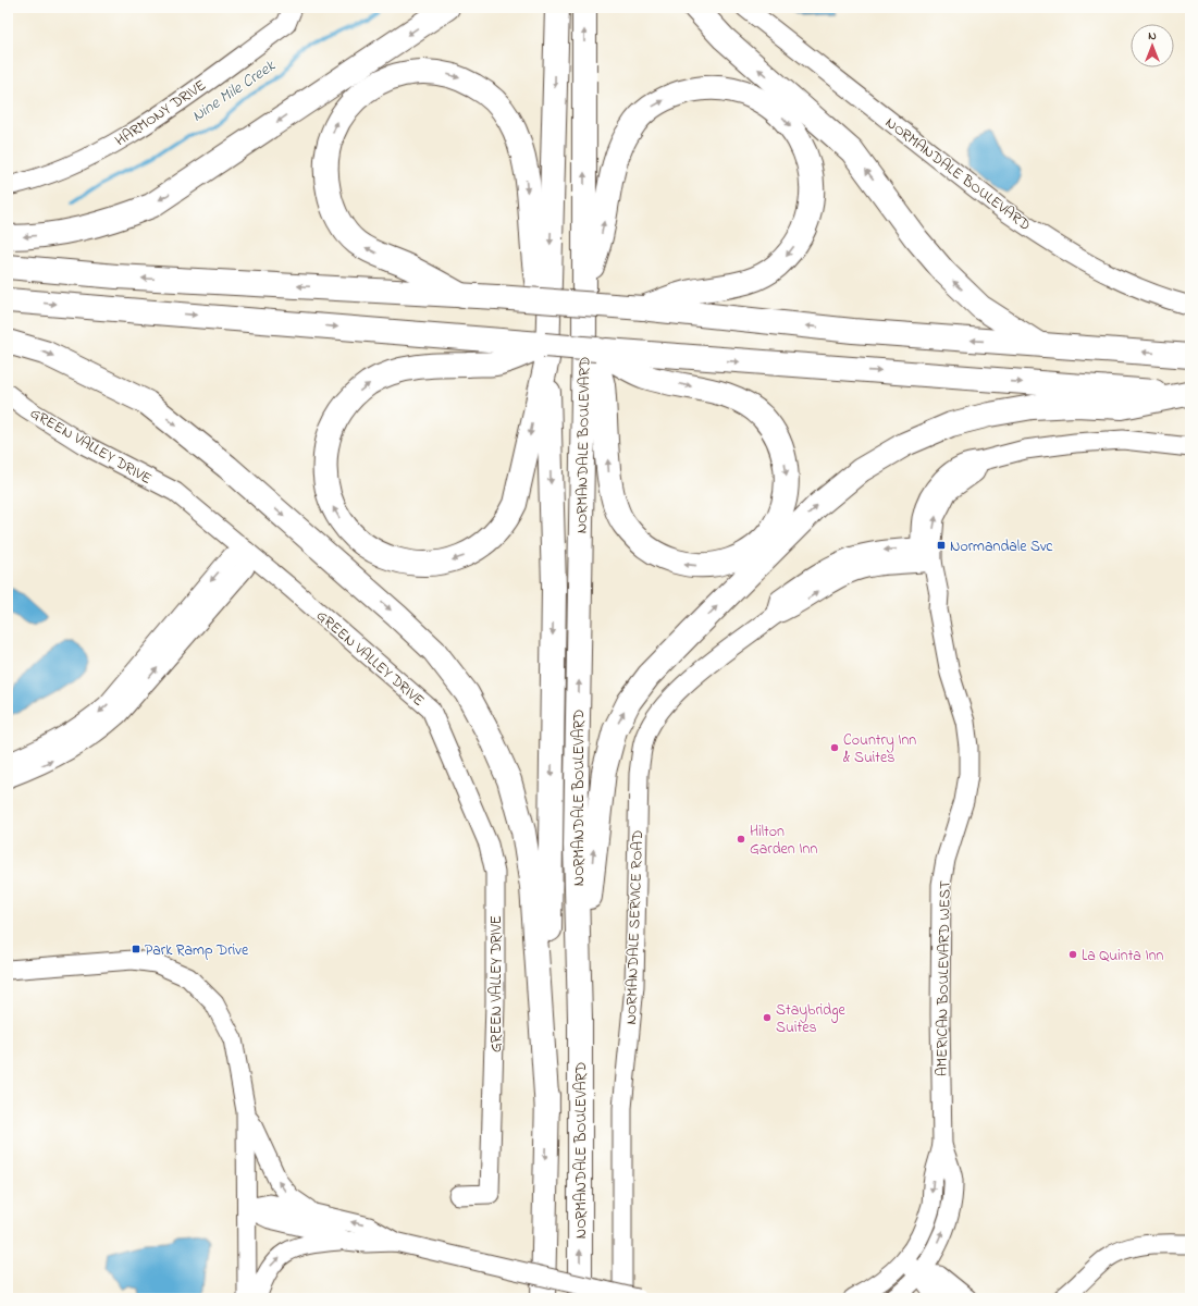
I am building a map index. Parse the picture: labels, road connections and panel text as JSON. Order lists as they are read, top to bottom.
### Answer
{
  "streets": {
    "highway": ["NORMANDALE BOULEVARD"],
    "street": [
      "HARMONY DRIVE",
      "GREEN VALLEY DRIVE",
      "NORMANDALE SERVICE ROAD",
      "AMERICAN BOULEVARD WEST"
    ]
  },
  "crossings": [
    ["NORMANDALE SERVICE ROAD", "AMERICAN BOULEVARD WEST"]
  ],
  "water": ["Nine Mile Creek"],
  "places": {
    "transit": ["Normandale Svc", "Park Ramp Drive"],
    "other": [
      "Country Inn & Suites",
      "Hilton Garden Inn",
      "La Quinta Inn",
      "Staybridge Suites"
    ]
  },
  "north": "top"
}
